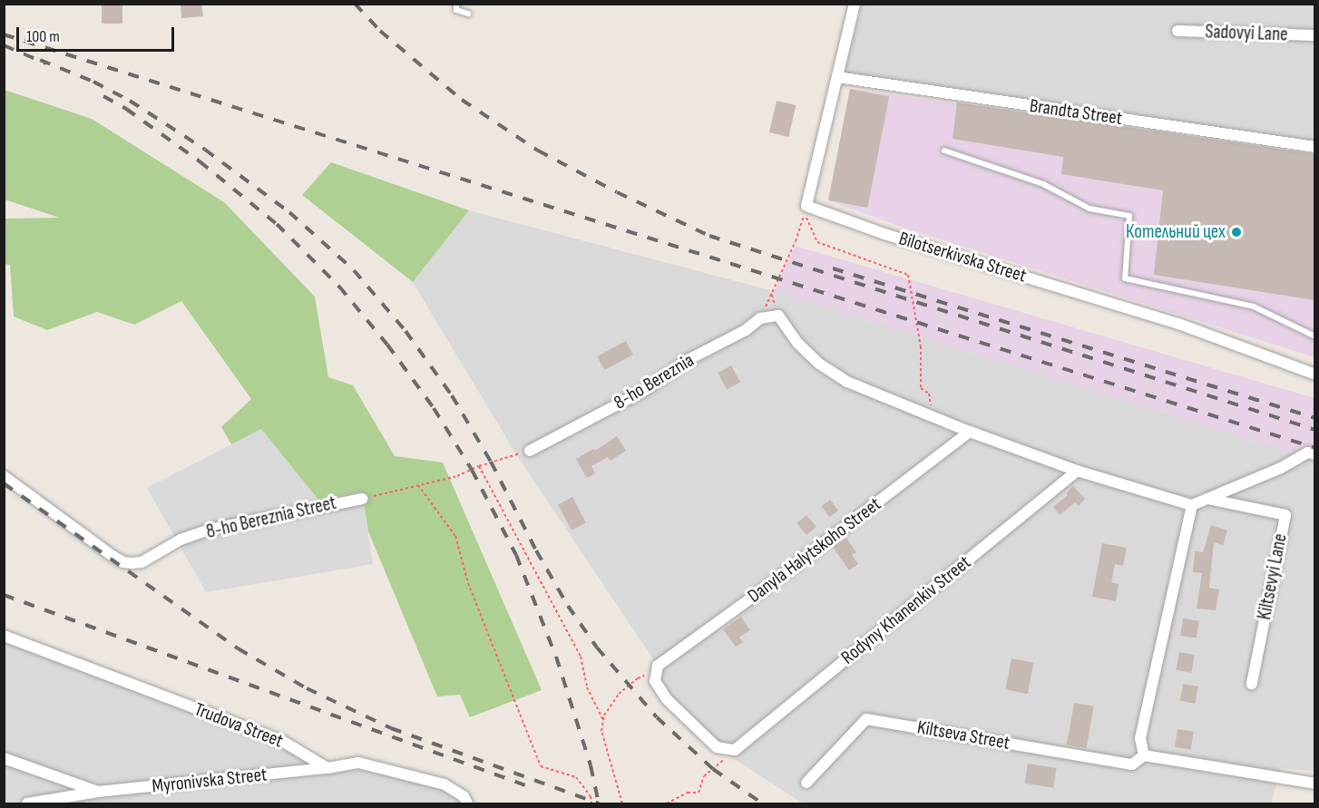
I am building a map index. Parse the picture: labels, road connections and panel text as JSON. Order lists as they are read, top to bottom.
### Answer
{
  "streets": {
    "street": [
      "Sadovyi Lane",
      "Brandta Street",
      "Bilotserkivska Street",
      "8-ho Bereznia",
      "8-ho Bereznia Street",
      "Danyla Halytskoho Street",
      "Kiltsevyi Lane",
      "Rodyny Khanenkiv Street",
      "Trudova Street",
      "Kiltseva Street",
      "Myronivska Street"
    ]
  },
  "crossings": [
    ["Brandta Street", "Bilotserkivska Street"],
    ["Trudova Street", "Myronivska Street"]
  ],
  "places": ["Котельний цех"],
  "scale_bar": "100 m"
}
